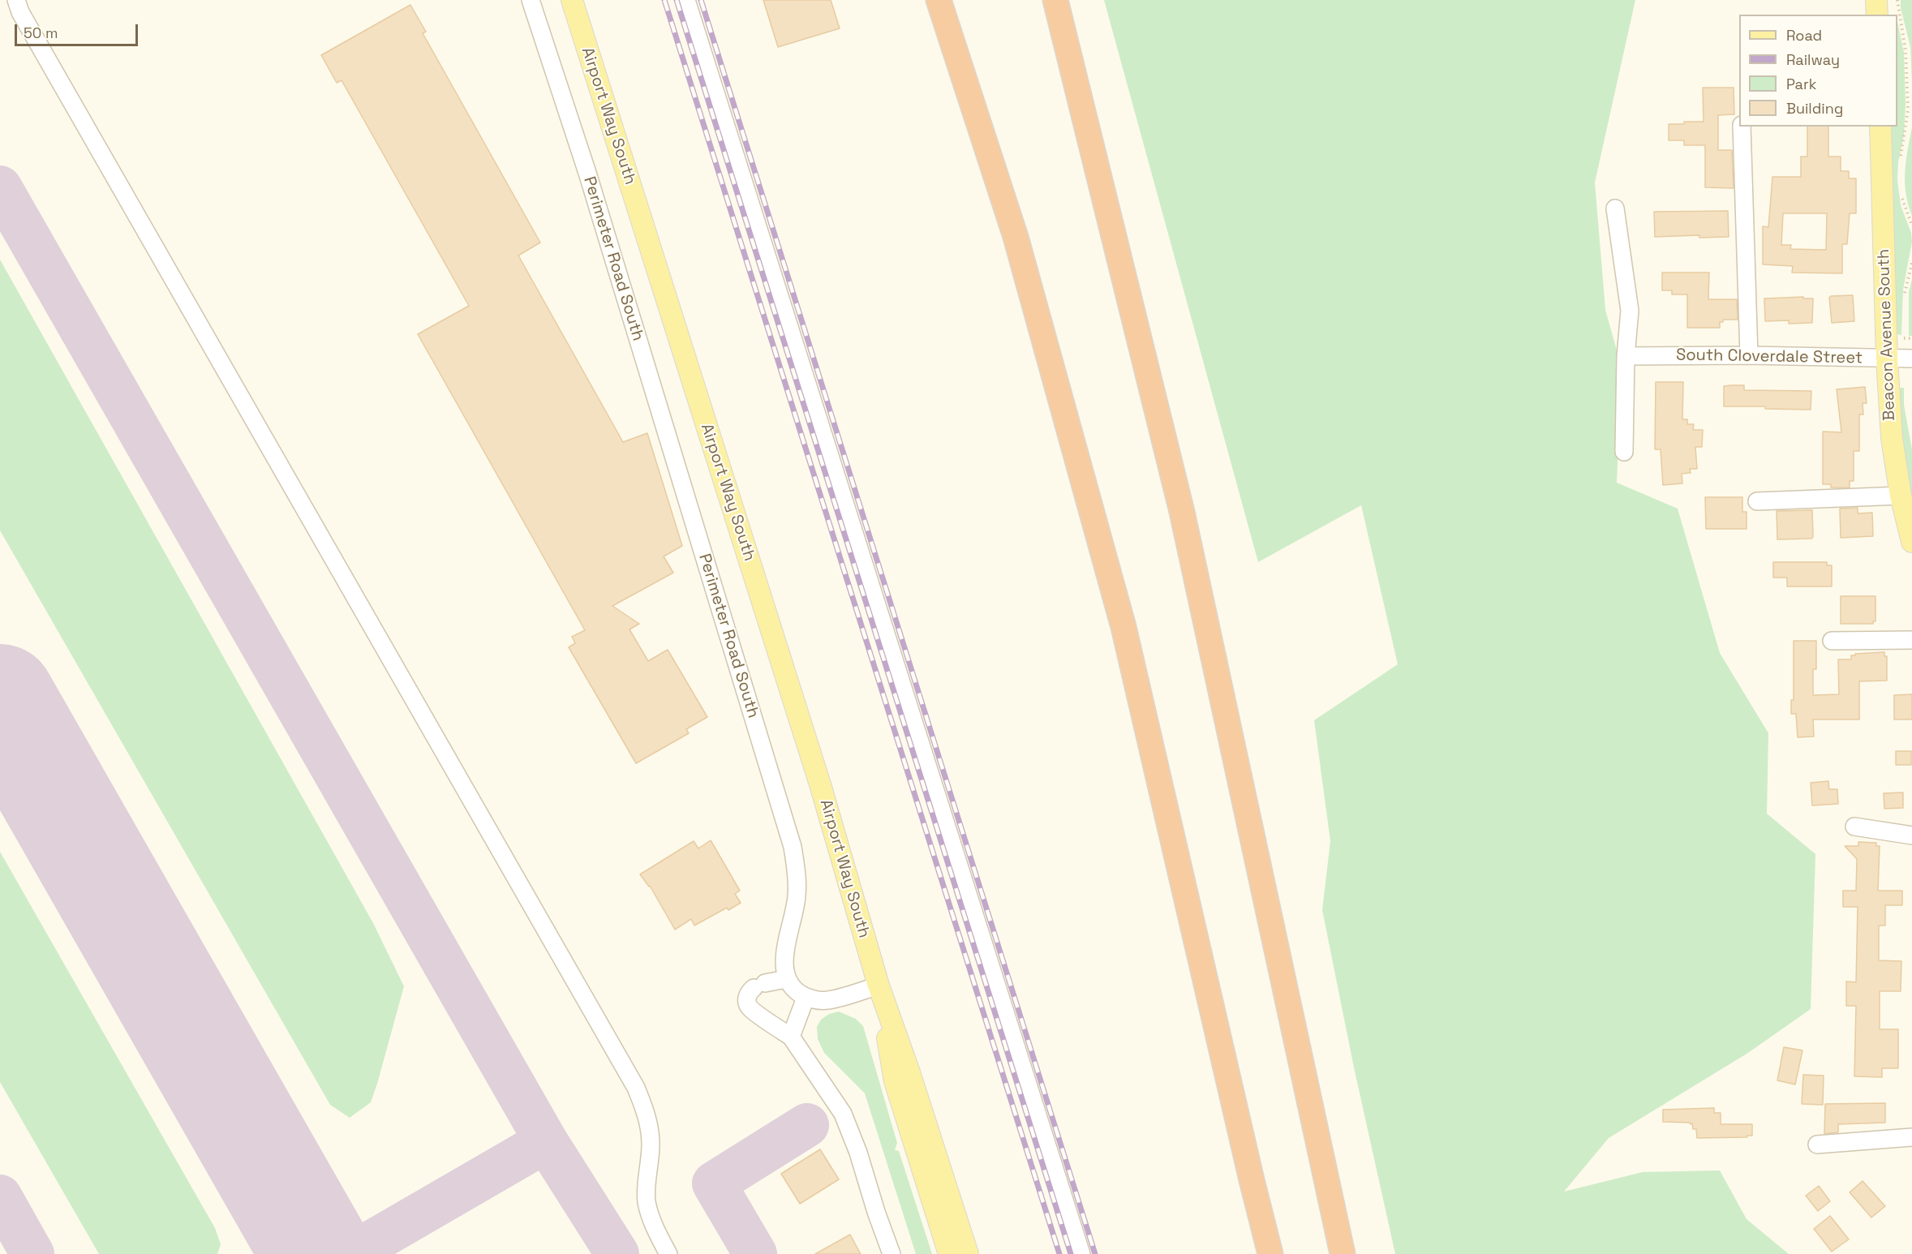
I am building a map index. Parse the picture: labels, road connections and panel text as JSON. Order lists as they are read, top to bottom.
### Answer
{
  "streets": {
    "main road": ["Airport Way South", "Beacon Avenue South"],
    "street": ["Perimeter Road South", "South Cloverdale Street"]
  },
  "crossings": [
    ["Beacon Avenue South", "South Cloverdale Street"]
  ],
  "legend": [
    "Road",
    "Railway",
    "Park",
    "Building"
  ],
  "scale_bar": "50 m"
}
